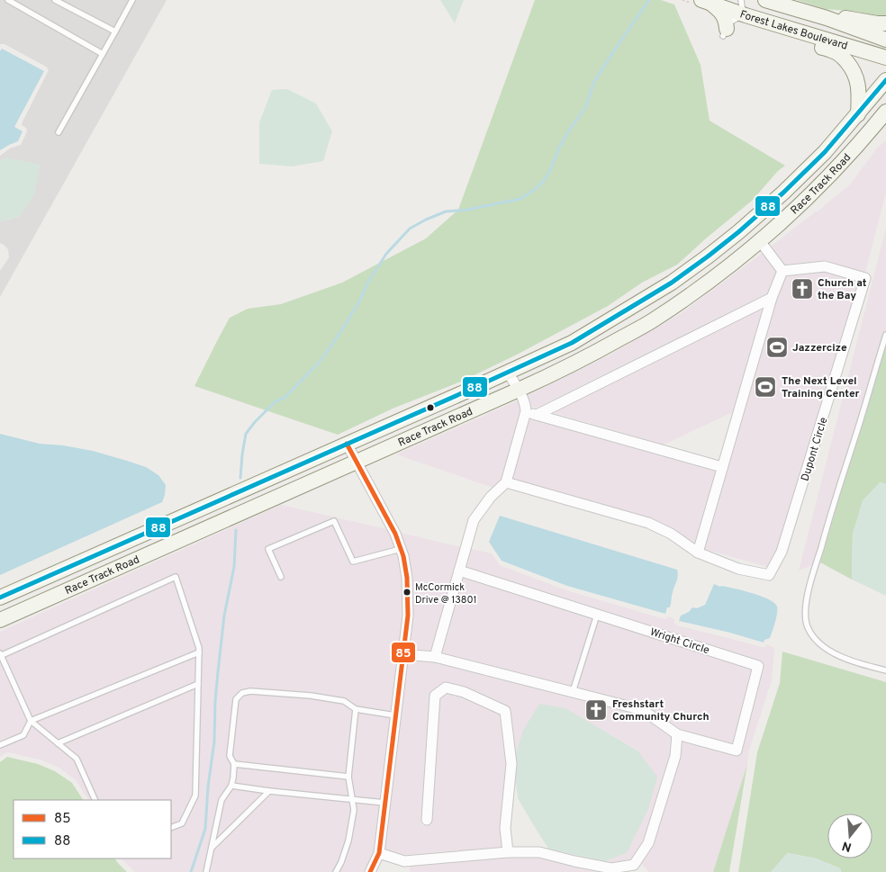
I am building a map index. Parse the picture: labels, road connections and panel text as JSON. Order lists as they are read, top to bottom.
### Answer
{
  "streets": {
    "main road": ["Forest Lakes Boulevard", "Race Track Road"],
    "street": ["Dupont Circle", "Wright Circle"]
  },
  "places": {
    "church": ["Church at the Bay", "Freshstart Community Church"],
    "sports": ["Jazzercize", "The Next Level Training Center"],
    "other": ["McCormick Drive @ 13801"]
  },
  "lines": ["transit line 88", "transit line 85"],
  "legend": ["85", "88"],
  "north": "bottom"
}
